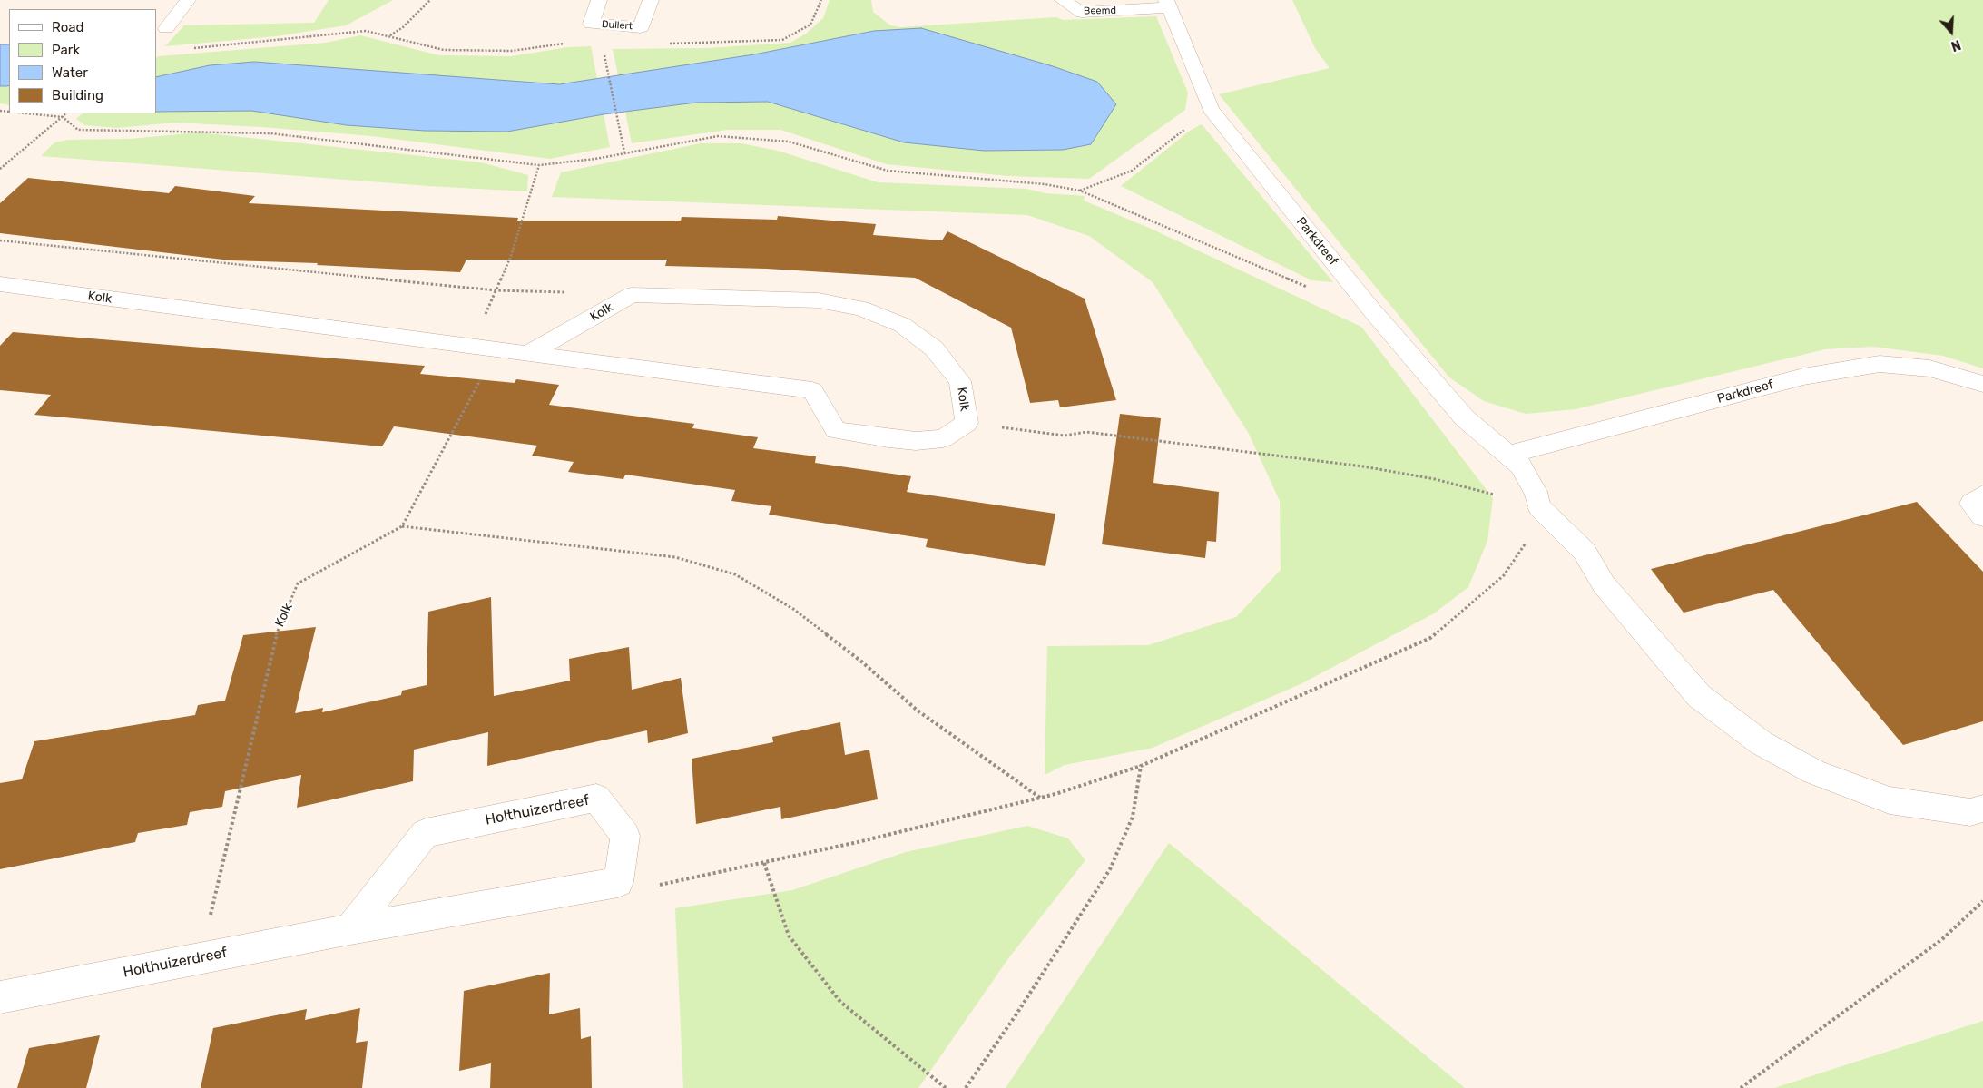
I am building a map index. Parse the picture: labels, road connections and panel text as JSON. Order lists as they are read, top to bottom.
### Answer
{
  "streets": {
    "street": [
      "Beemd",
      "Dullert",
      "Parkdreef",
      "Kolk",
      "Holthuizerdreef"
    ]
  },
  "crossings": [
    ["Beemd", "Parkdreef"],
    ["Kolk", "Holthuizerdreef"]
  ],
  "legend": [
    "Road",
    "Park",
    "Water",
    "Building"
  ],
  "north": "bottom"
}
